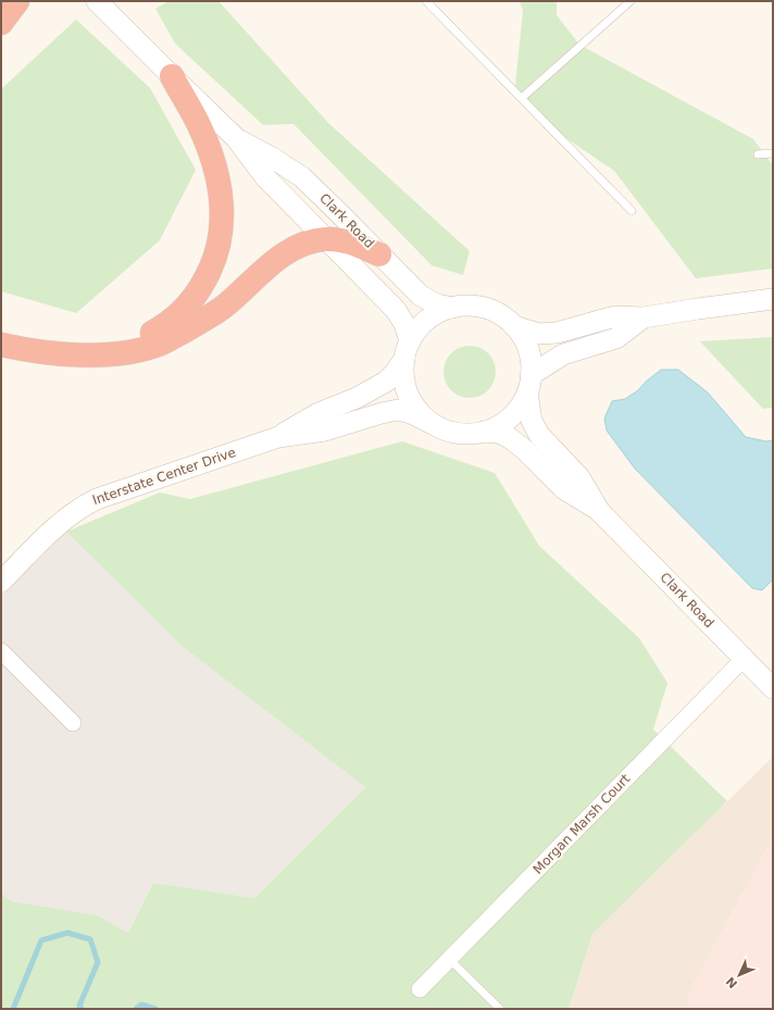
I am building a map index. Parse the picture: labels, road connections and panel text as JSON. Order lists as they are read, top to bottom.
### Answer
{
  "streets": {
    "street": ["Clark Road", "Interstate Center Drive", "Morgan Marsh Court"]
  },
  "crossings": [
    ["Clark Road", "Interstate Center Drive"],
    ["Clark Road", "Morgan Marsh Court"]
  ],
  "north": "bottom left"
}
